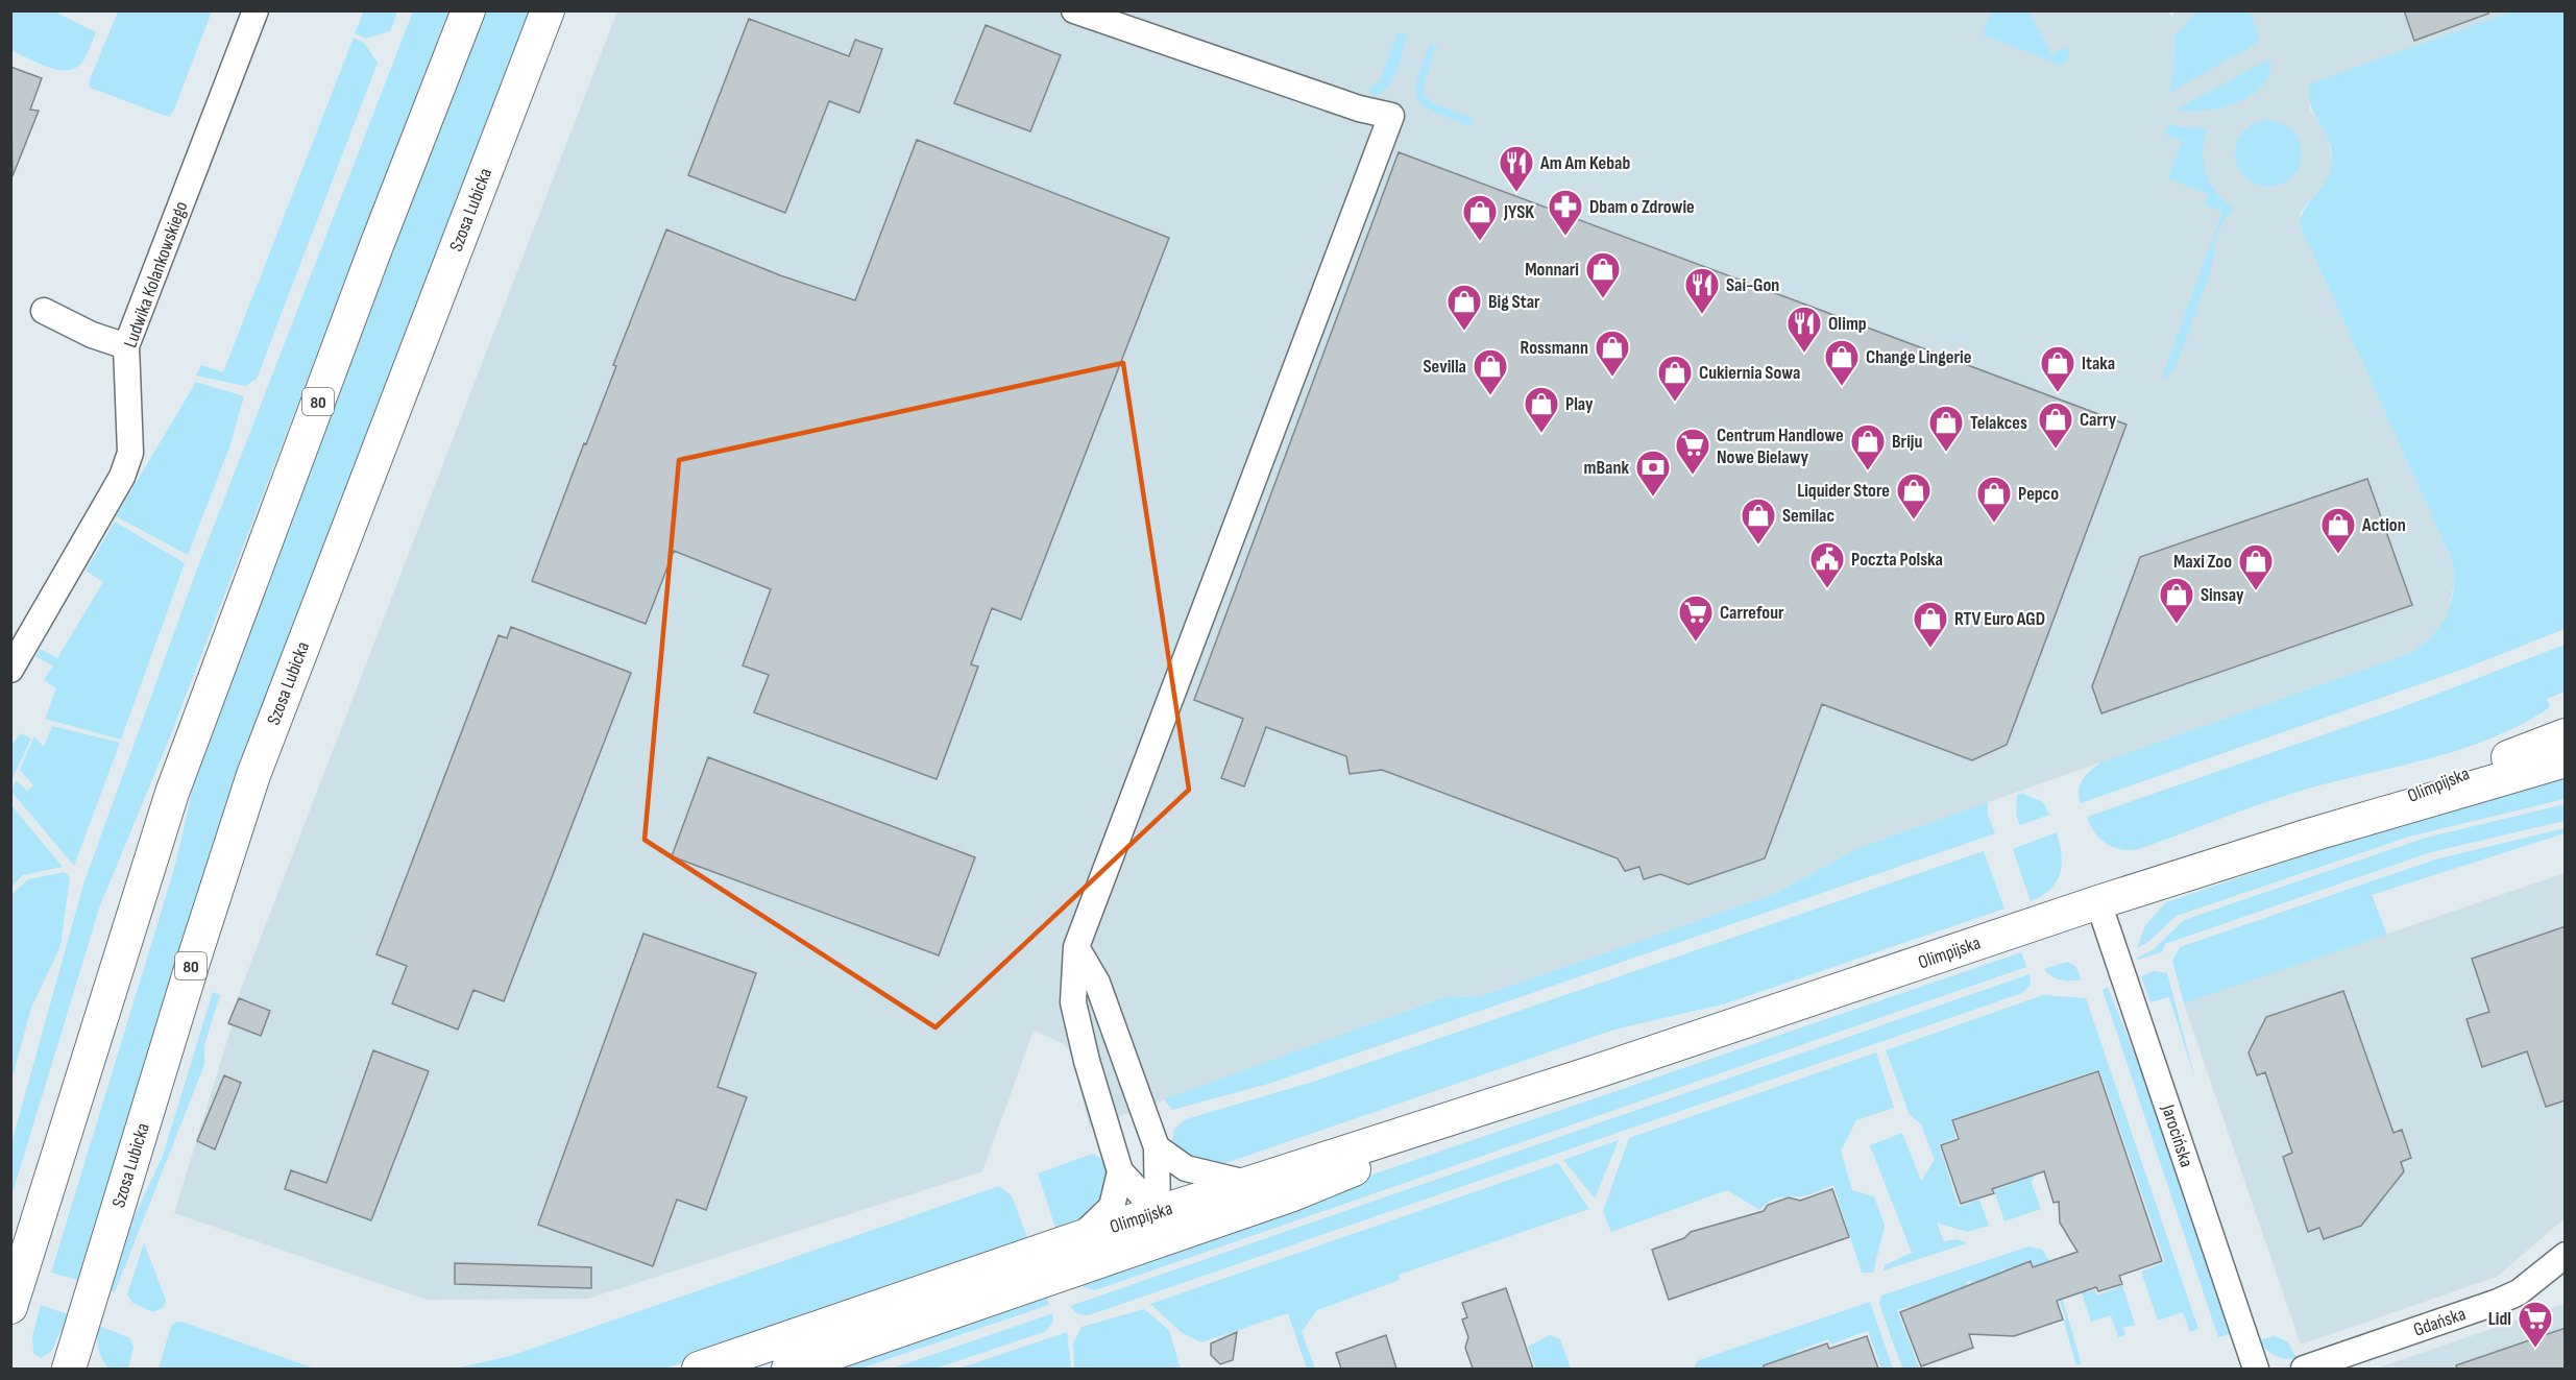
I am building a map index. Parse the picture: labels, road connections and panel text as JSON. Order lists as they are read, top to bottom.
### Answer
{
  "streets": {
    "main road": ["Szosa Lubicka", "80", "Olimpijska"],
    "street": ["Ludwika Kolankowskiego", "Jarocińska", "Gdańska"]
  },
  "crossings": [
    ["Olimpijska", "Jarocińska"]
  ],
  "places": {
    "restaurant": ["Am Am Kebab", "Sai-Gon", "Olimp"],
    "pharmacy": ["Dbam o Zdrowie"],
    "shop": [
      "JYSK",
      "Monnari",
      "Big Star",
      "Rossmann",
      "Change Lingerie",
      "Itaka",
      "Sevilla",
      "Cukiernia Sowa",
      "Play",
      "Carry",
      "Telakces",
      "Briju",
      "Liquider Store",
      "Pepco",
      "Semilac",
      "Action",
      "Maxi Zoo",
      "Sinsay",
      "RTV Euro AGD"
    ],
    "supermarket": ["Centrum Handlowe Nowe Bielawy", "Carrefour", "Lidl"],
    "bank": ["mBank"],
    "public building": ["Poczta Polska"]
  }
}
